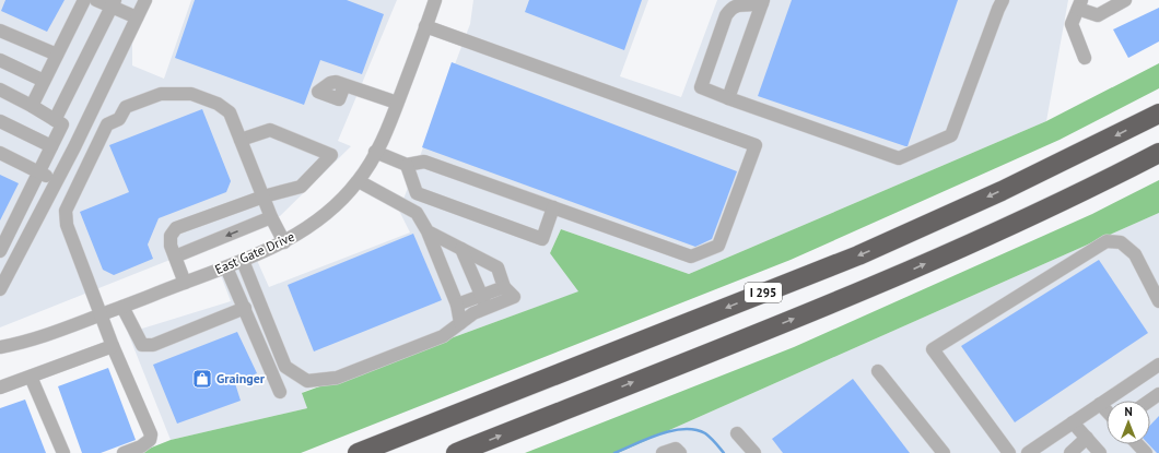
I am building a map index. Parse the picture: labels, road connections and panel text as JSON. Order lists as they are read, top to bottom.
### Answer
{
  "streets": {
    "highway": ["I 295"],
    "street": ["East Gate Drive"]
  },
  "places": {
    "shop": ["Grainger"]
  },
  "north": "top"
}
